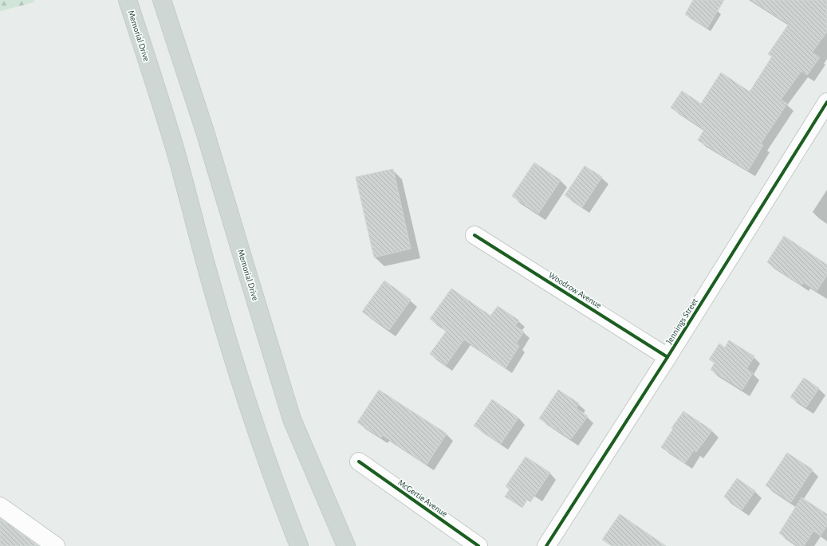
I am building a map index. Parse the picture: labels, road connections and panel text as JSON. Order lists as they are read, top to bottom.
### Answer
{
  "streets": {
    "main road": ["Memorial Drive"],
    "street": ["Woodrow Avenue", "Jennings Street", "McGertie Avenue"]
  },
  "crossings": [
    ["Woodrow Avenue", "Jennings Street"]
  ]
}
